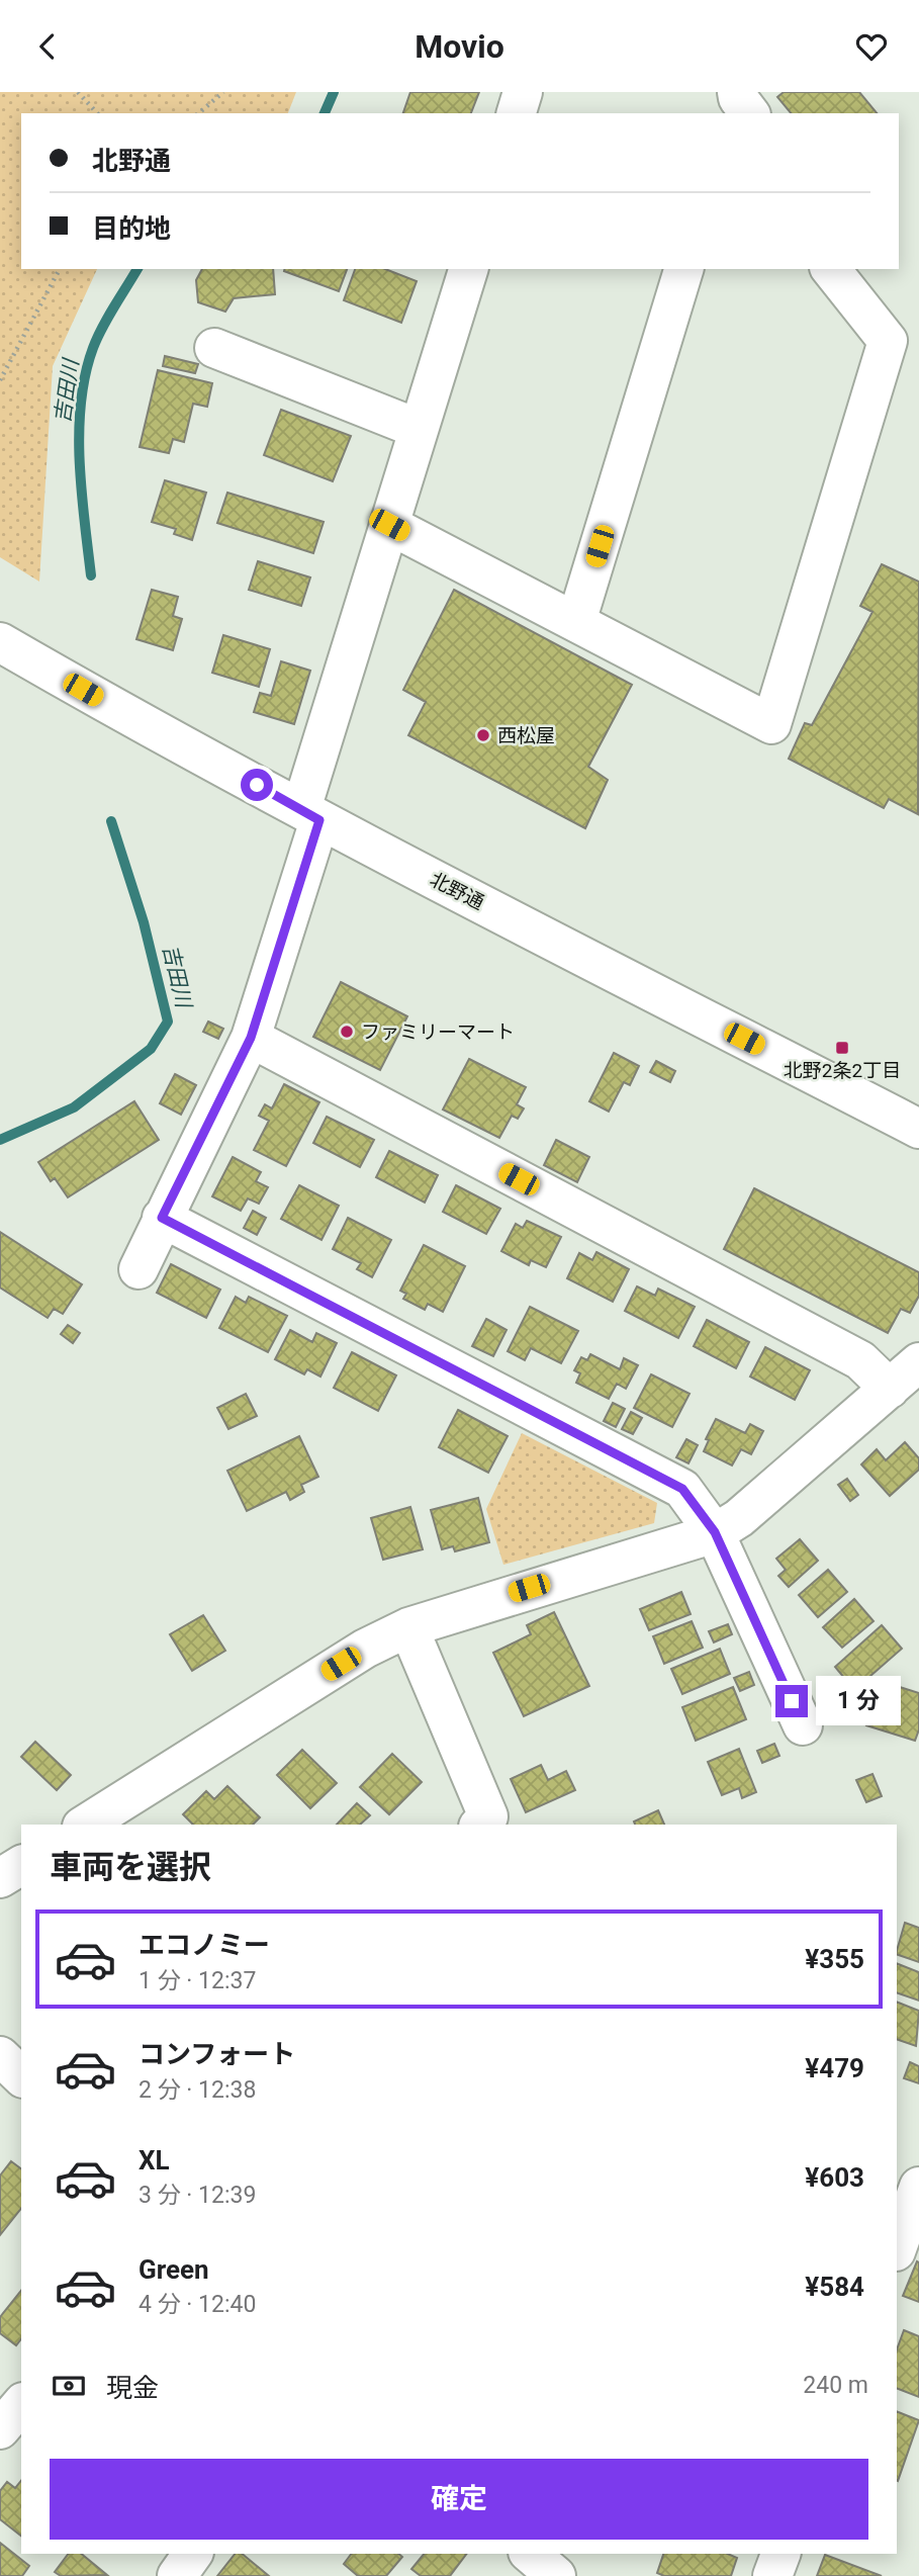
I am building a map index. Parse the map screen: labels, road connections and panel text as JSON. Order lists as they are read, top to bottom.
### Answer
{
  "streets": {
    "street": ["北野通"]
  },
  "water": ["吉田川"],
  "places": {
    "other": ["西松屋", "ファミリーマート"],
    "transit": ["北野2条2丁目"]
  },
  "page": {
    "header": "Movio",
    "banner": ["北野通", "目的地"],
    "bubble": "1 分",
    "heading": "車両を選択",
    "list": [
      {
        "name": "エコノミー",
        "note": "1 分 · 12:37",
        "value": "¥355"
      },
      {
        "name": "コンフォート",
        "note": "2 分 · 12:38",
        "value": "¥479"
      },
      {
        "name": "XL",
        "note": "3 分 · 12:39",
        "value": "¥603"
      },
      {
        "name": "Green",
        "note": "4 分 · 12:40",
        "value": "¥584"
      }
    ],
    "pay": ["現金", "240 m"],
    "buttons": "確定"
  }
}
